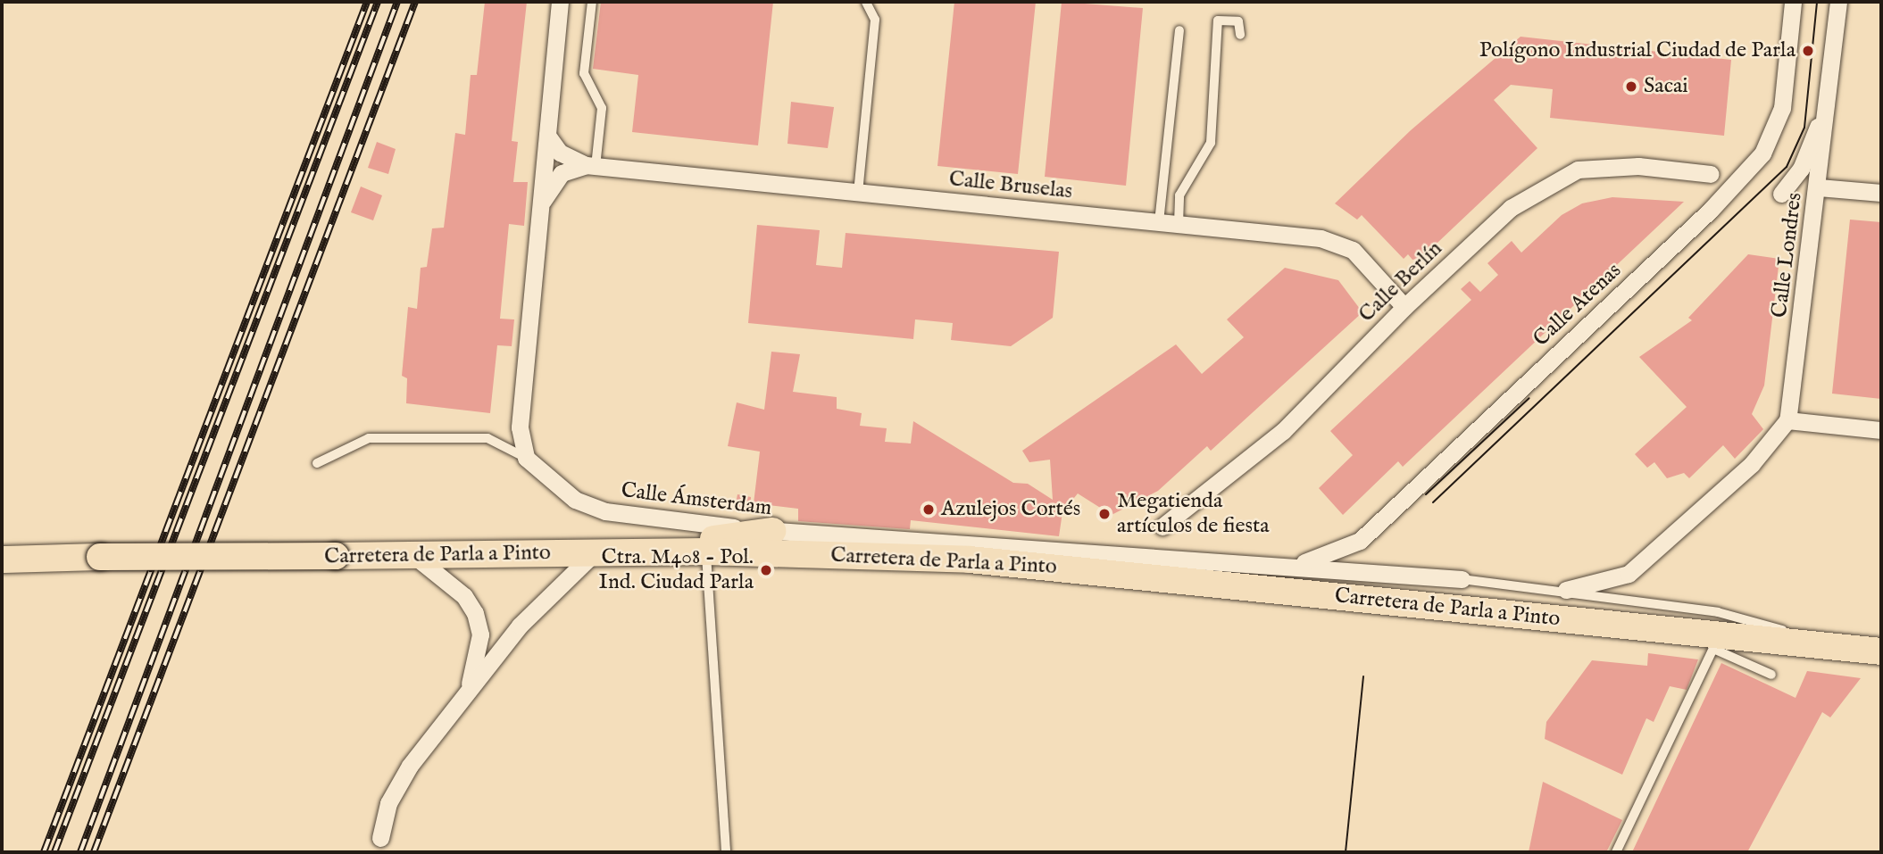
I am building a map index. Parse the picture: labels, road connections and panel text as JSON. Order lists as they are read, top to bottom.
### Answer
{
  "streets": {
    "main road": ["Carretera de Parla a Pinto"],
    "street": [
      "Calle Bruselas",
      "Calle Londres",
      "Calle Berlín",
      "Calle Atenas",
      "Calle Ámsterdam"
    ]
  },
  "crossings": [
    ["Calle Bruselas", "Calle Berlín"],
    ["Calle Berlín", "Calle Atenas"],
    ["Calle Atenas", "Calle Ámsterdam"]
  ],
  "places": [
    "Polígono Industrial Ciudad de Parla",
    "Sacai",
    "Azulejos Cortés",
    "Megatienda artículos de fiesta",
    "Ctra. M408 - Pol. Ind. Ciudad Parla"
  ]
}
